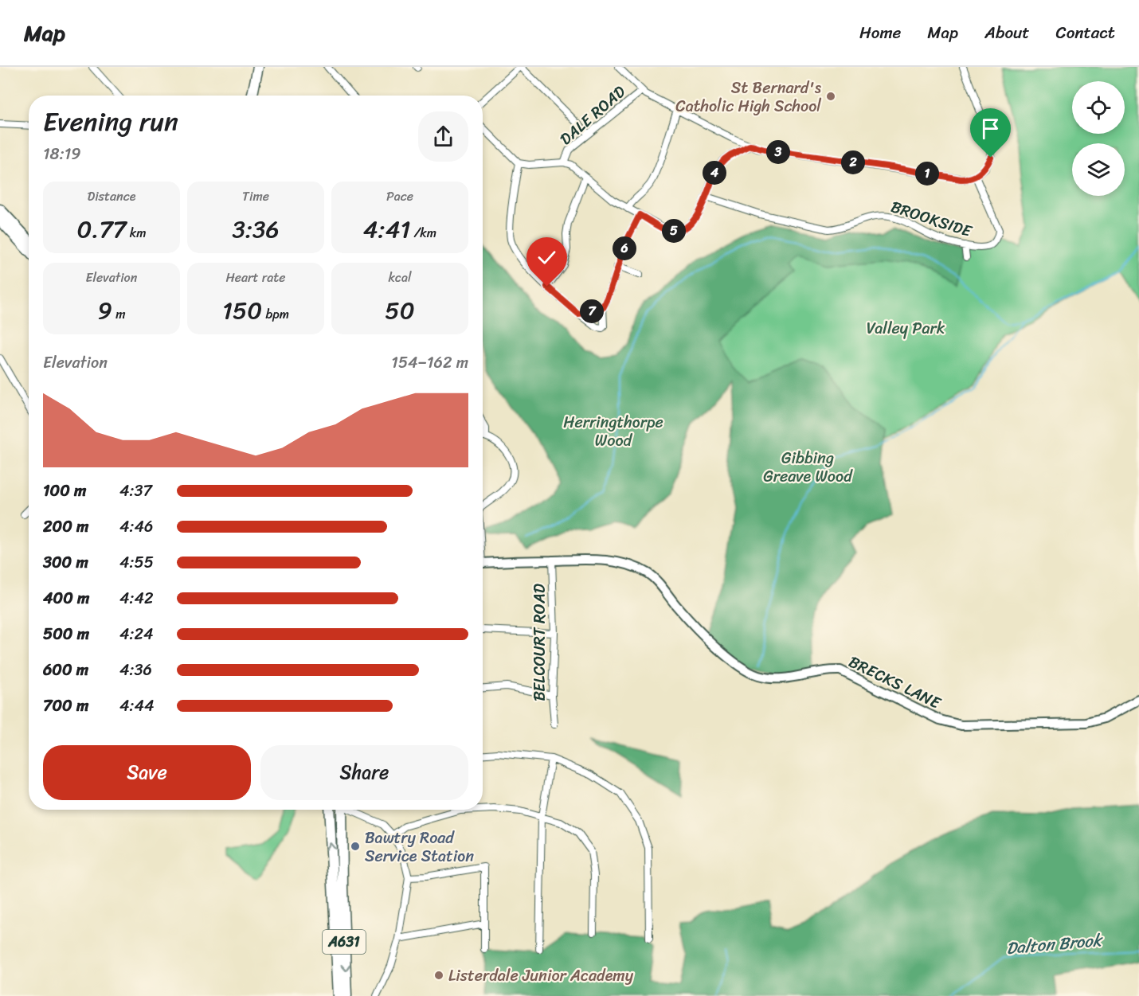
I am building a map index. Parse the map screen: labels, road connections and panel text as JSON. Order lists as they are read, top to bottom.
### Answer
{
  "streets": {
    "main road": ["A631"],
    "street": [
      "DALE ROAD",
      "BROOKSIDE",
      "BELCOURT ROAD",
      "BRECKS LANE"
    ]
  },
  "crossings": [
    ["BELCOURT ROAD", "BRECKS LANE"]
  ],
  "water": ["Dalton Brook"],
  "parks": ["Valley Park", "Herringthorpe Wood", "Gibbing Greave Wood"],
  "places": ["St Bernard's Catholic High School", "Bawtry Road Service Station", "Listerdale Junior Academy"],
  "page": {
    "header": "Map",
    "nav": [
      "Home",
      "Map",
      "About",
      "Contact"
    ],
    "heading": ["Evening run", "18:19"],
    "pins": [
      "3",
      "2",
      "4",
      "1",
      "5",
      "6",
      "7"
    ],
    "stats": [
      ["Distance", "0.77 km"],
      ["Time", "3:36"],
      ["Pace", "4:41 /km"],
      ["Elevation", "9 m"],
      ["Heart rate", "150 bpm"],
      ["kcal", "50"]
    ],
    "chart": ["Elevation", "154–162 m"],
    "list": [
      {
        "name": "100 m",
        "note": "4:37"
      },
      {
        "name": "200 m",
        "note": "4:46"
      },
      {
        "name": "300 m",
        "note": "4:55"
      },
      {
        "name": "400 m",
        "note": "4:42"
      },
      {
        "name": "500 m",
        "note": "4:24"
      },
      {
        "name": "600 m",
        "note": "4:36"
      },
      {
        "name": "700 m",
        "note": "4:44"
      }
    ],
    "buttons": ["Save", "Share"]
  }
}
